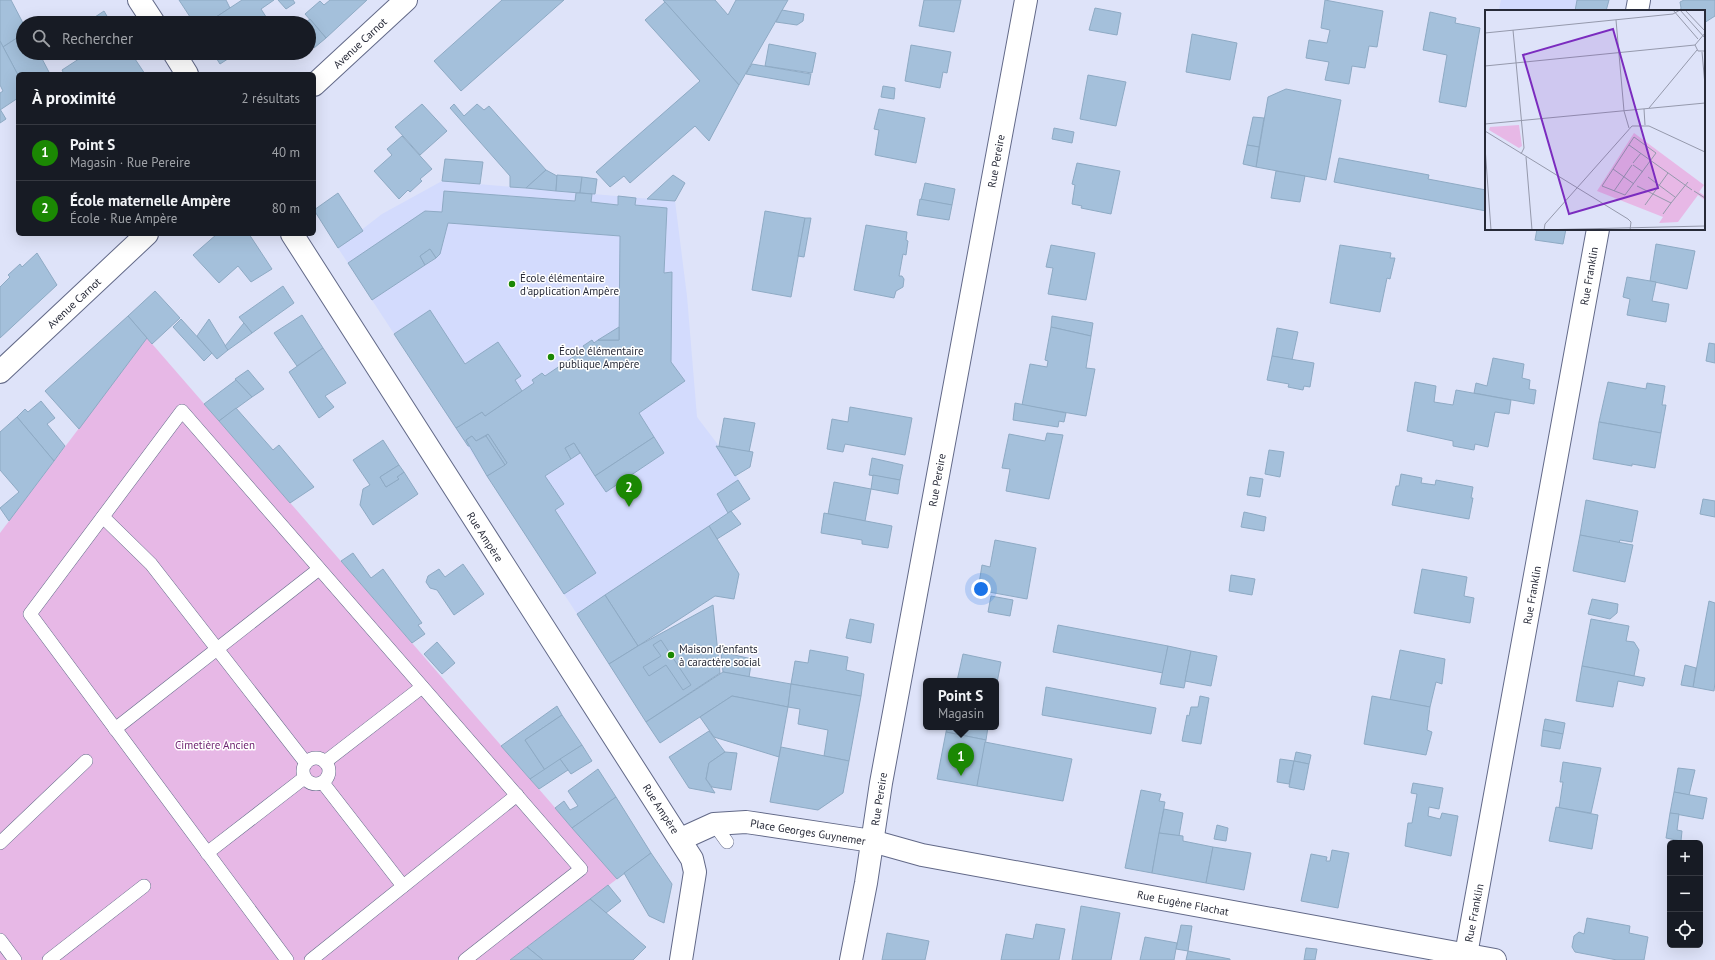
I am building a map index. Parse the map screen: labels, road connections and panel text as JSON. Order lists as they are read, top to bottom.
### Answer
{
  "streets": {
    "street": [
      "Avenue Carnot",
      "Rue Pereire",
      "Rue Franklin",
      "Rue Ampère",
      "Place Georges Guynemer",
      "Rue Eugène Flachat"
    ]
  },
  "crossings": [
    ["Rue Pereire", "Place Georges Guynemer"],
    ["Rue Pereire", "Rue Eugène Flachat"],
    ["Rue Franklin", "Rue Eugène Flachat"],
    ["Rue Ampère", "Place Georges Guynemer"],
    ["Place Georges Guynemer", "Rue Eugène Flachat"]
  ],
  "parks": ["Cimetière Ancien"],
  "places": ["École élémentaire d'application Ampère", "École élémentaire publique Ampère", "Maison d'enfants à caractère social"],
  "page": {
    "search": "Rechercher",
    "heading": ["À proximité", "2 résultats"],
    "list": [
      {
        "mark": "1",
        "name": "Point S",
        "note": "Magasin · Rue Pereire",
        "value": "40 m"
      },
      {
        "mark": "2",
        "name": "École maternelle Ampère",
        "note": "École · Rue Ampère",
        "value": "80 m"
      }
    ],
    "pins": ["2", "1"],
    "popup": ["Point S", "Magasin"],
    "map_buttons": ["+", "−"]
  }
}
